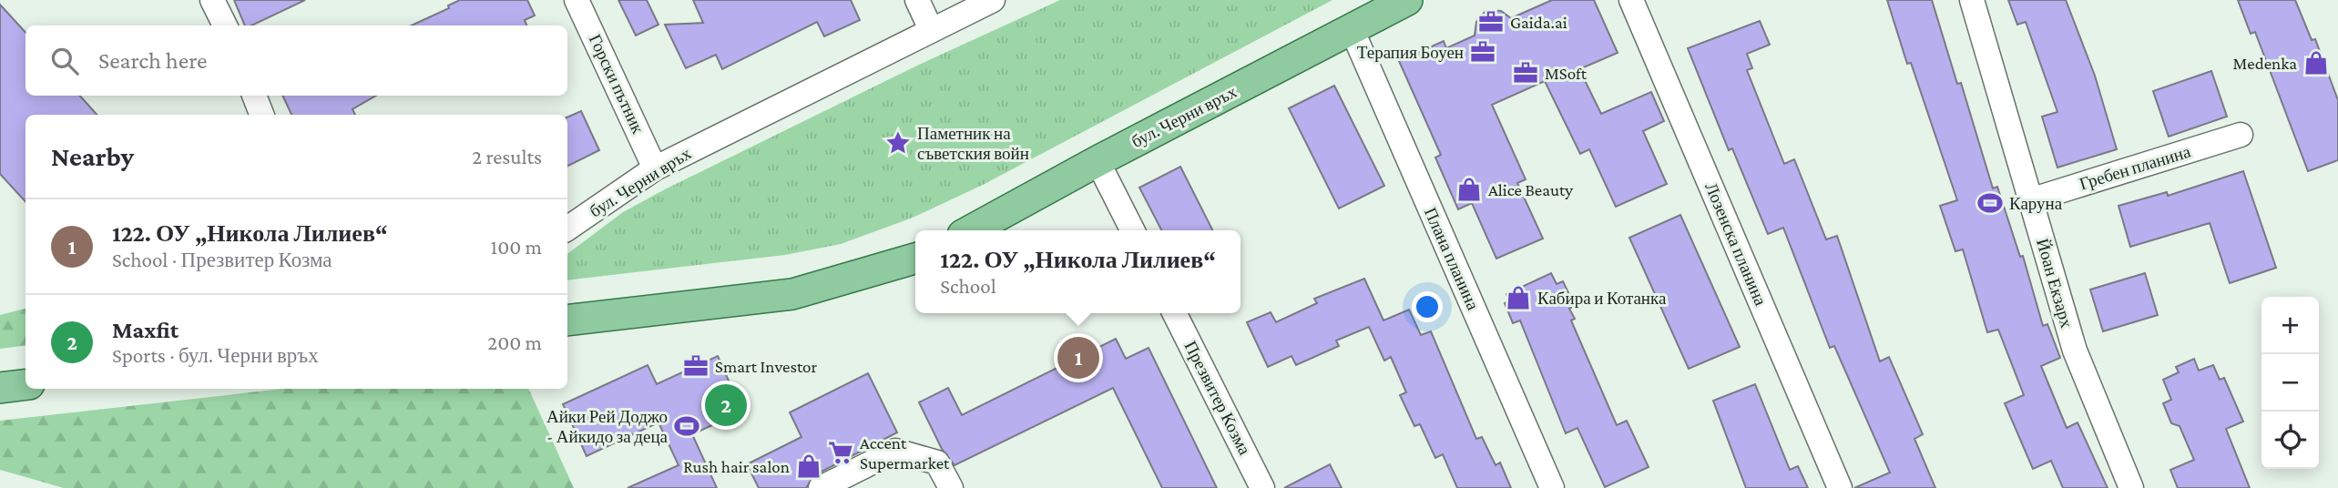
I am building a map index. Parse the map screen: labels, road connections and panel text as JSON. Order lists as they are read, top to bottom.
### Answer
{
  "streets": {
    "main road": ["бул. Черни връх"],
    "street": [
      "Горски пътник",
      "Гребен планина",
      "Лозенска планина",
      "Плана планина",
      "Йоан Екзарх",
      "Презвитер Козма"
    ]
  },
  "crossings": [
    ["Горски пътник", "бул. Черни връх"],
    ["бул. Черни връх", "Плана планина"],
    ["Гребен планина", "Йоан Екзарх"]
  ],
  "places": {
    "office": [
      "Gaida.ai",
      "Терапия Боуен",
      "MSoft",
      "Smart Investor"
    ],
    "shop": [
      "Medenka",
      "Alice Beauty",
      "Кабира и Котанка",
      "Rush hair salon"
    ],
    "place": ["Паметник на съветския войн"],
    "sports": ["Каруна", "Айки Рей Доджо - Айкидо за деца"],
    "supermarket": ["Accent Supermarket"]
  },
  "page": {
    "search": "Search here",
    "heading": ["Nearby", "2 results"],
    "list": [
      {
        "mark": "1",
        "name": "122. ОУ „Никола Лилиев“",
        "note": "School · Презвитер Козма",
        "value": "100 m"
      },
      {
        "mark": "2",
        "name": "Maxfit",
        "note": "Sports · бул. Черни връх",
        "value": "200 m"
      }
    ],
    "popup": ["122. ОУ „Никола Лилиев“", "School"],
    "map_buttons": ["+", "−"],
    "pins": ["1", "2"]
  }
}
